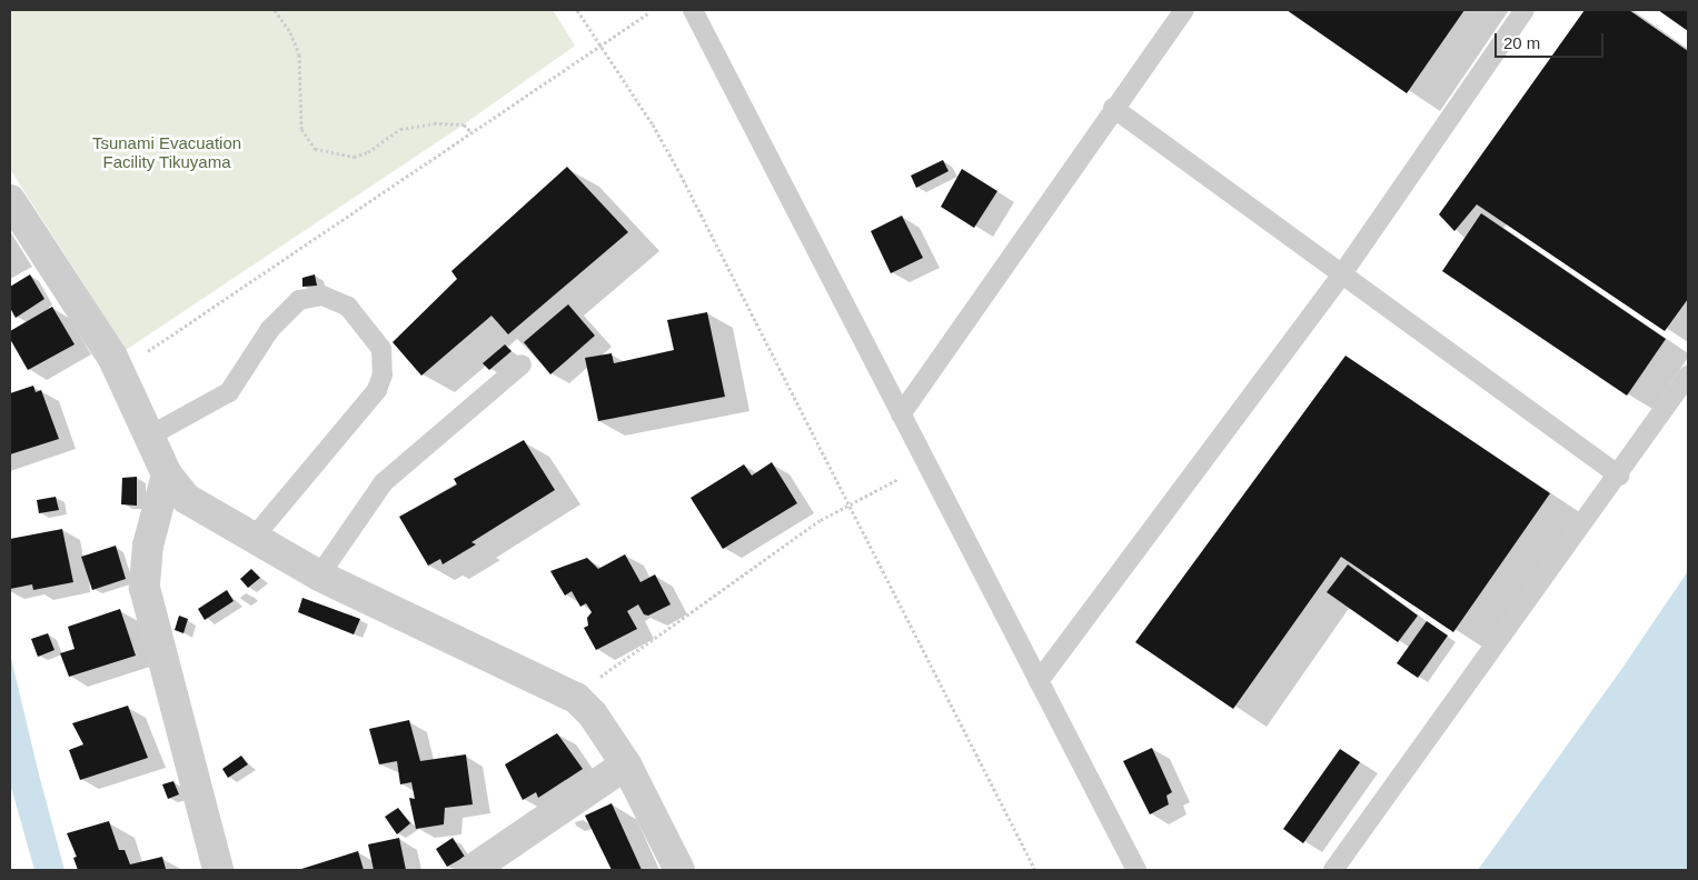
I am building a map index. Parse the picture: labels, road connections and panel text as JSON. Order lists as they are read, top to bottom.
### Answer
{
  "parks": ["Tsunami Evacuation Facility Tikuyama"],
  "scale_bar": "20 m"
}
